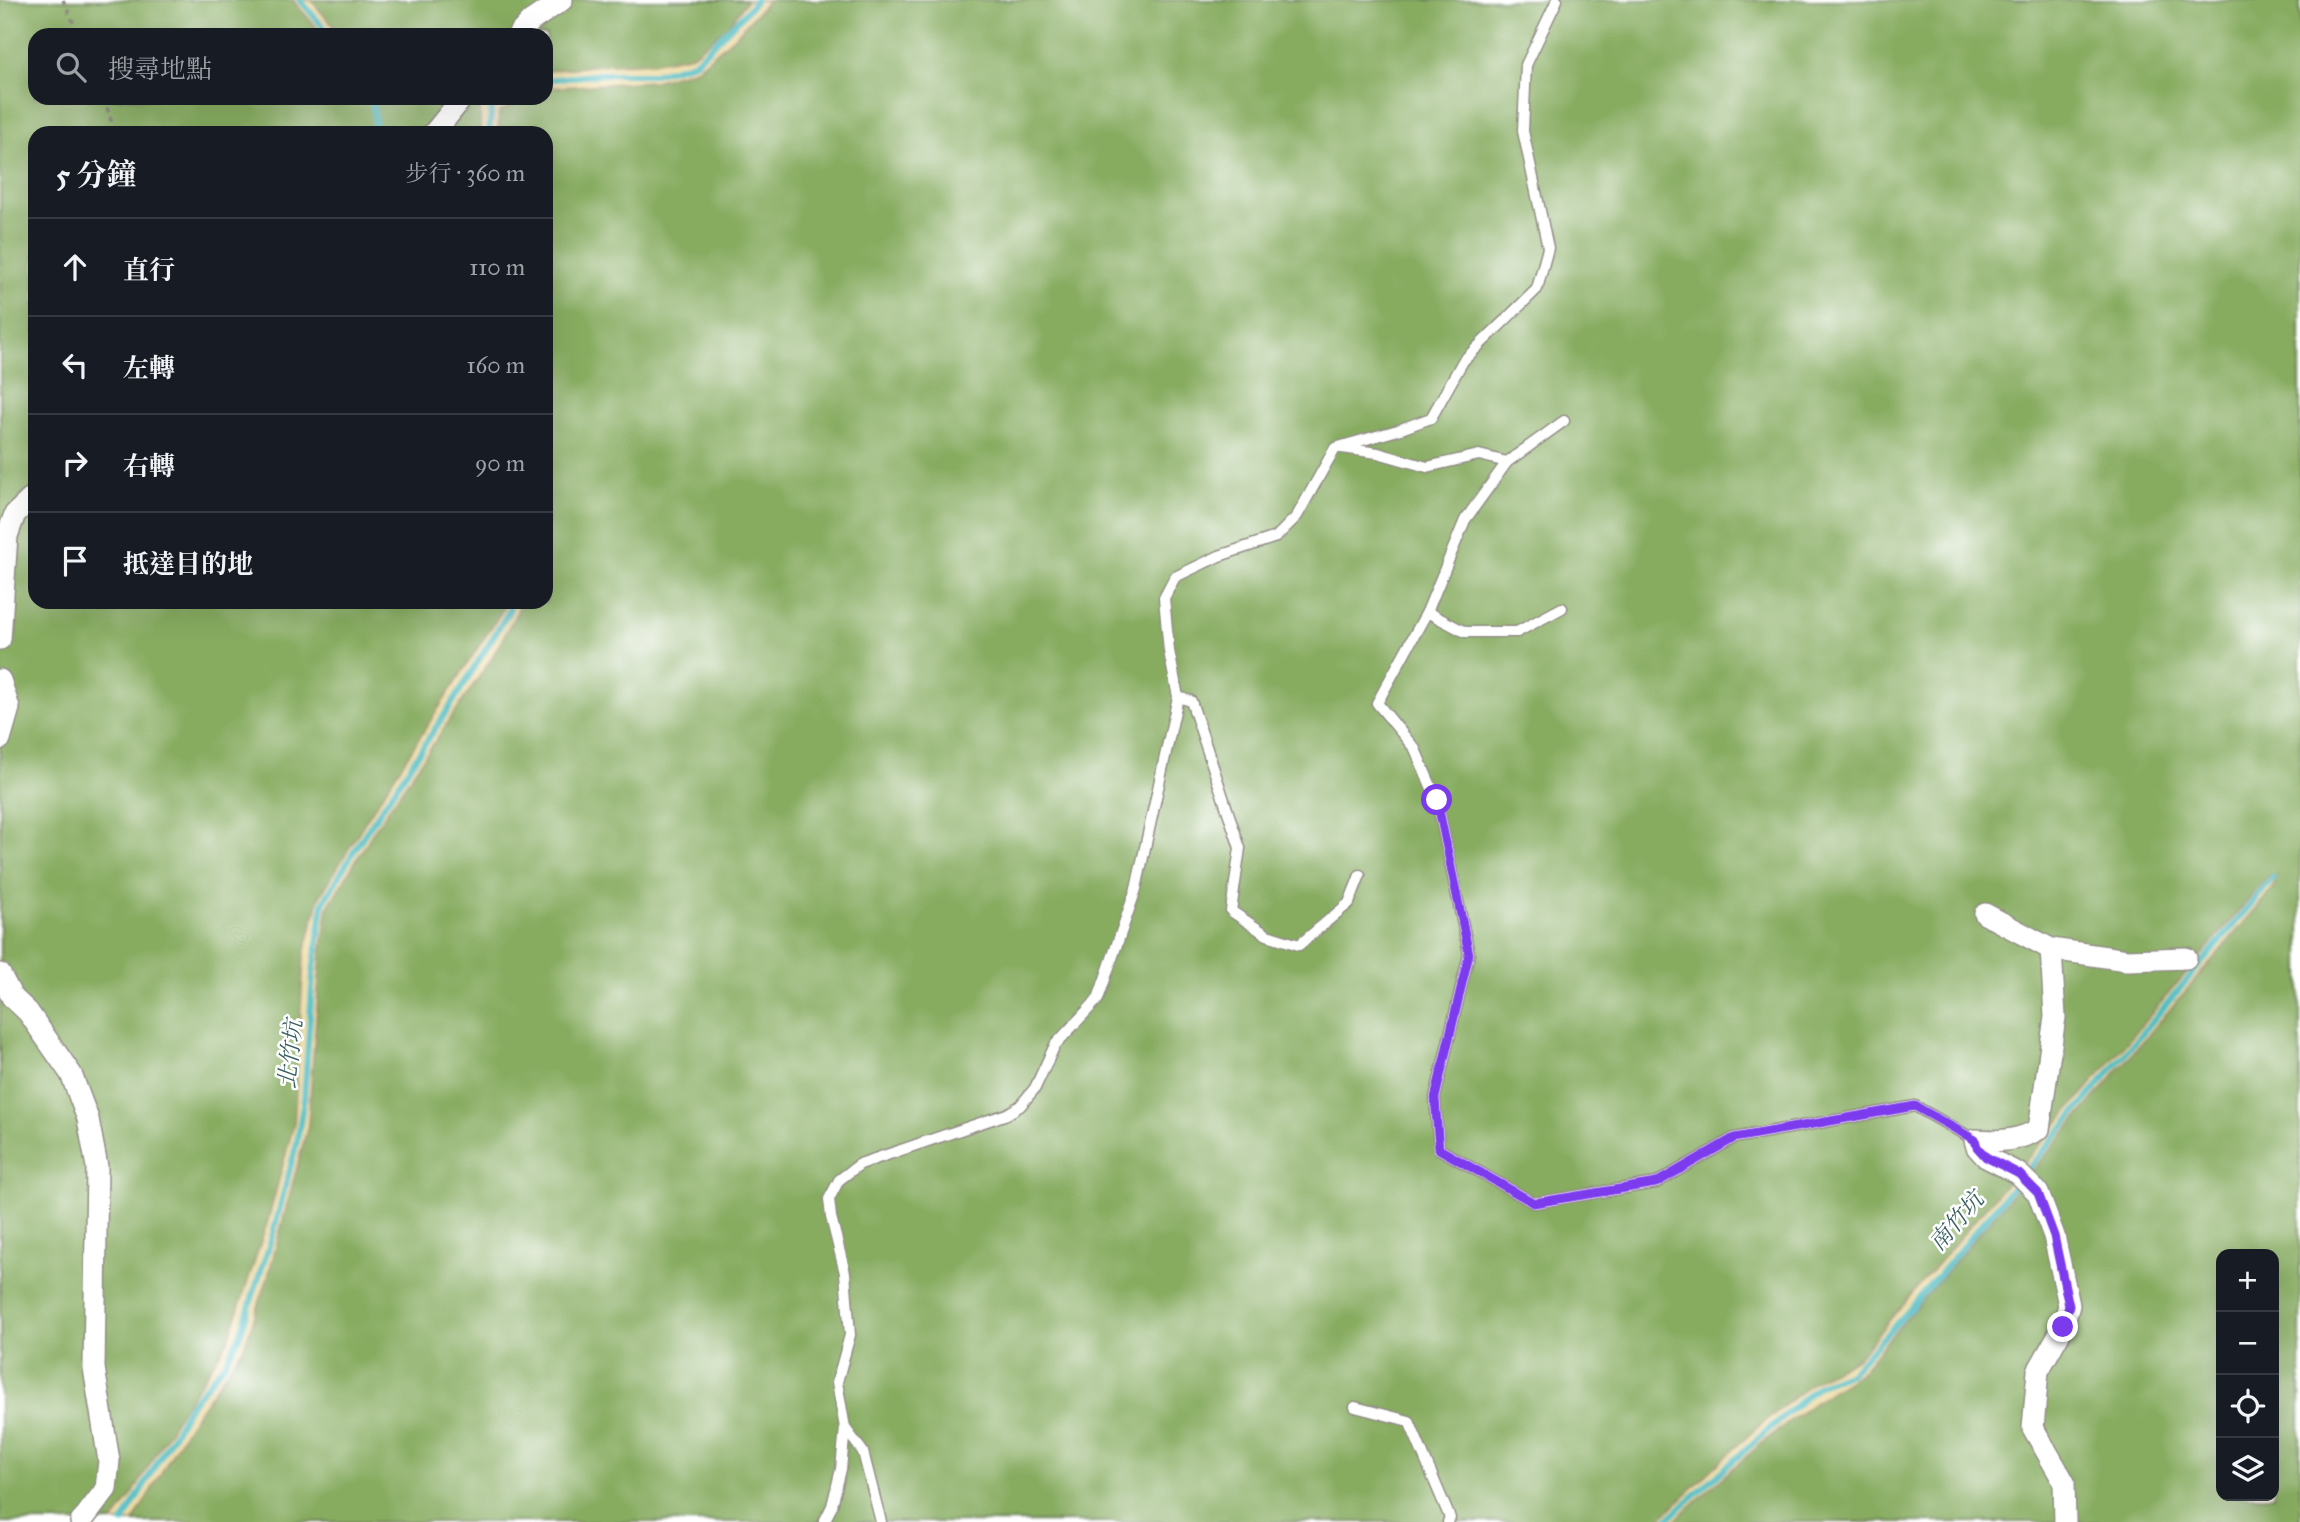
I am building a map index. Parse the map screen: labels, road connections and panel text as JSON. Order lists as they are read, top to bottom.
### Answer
{
  "water": ["北竹坑", "南竹坑"],
  "page": {
    "search": "搜尋地點",
    "heading": ["5 分鐘", "步行 · 360 m"],
    "list": [
      ["直行", "110 m"],
      ["左轉", "160 m"],
      ["右轉", "90 m"],
      "抵達目的地"
    ],
    "map_buttons": ["+", "−"]
  }
}
